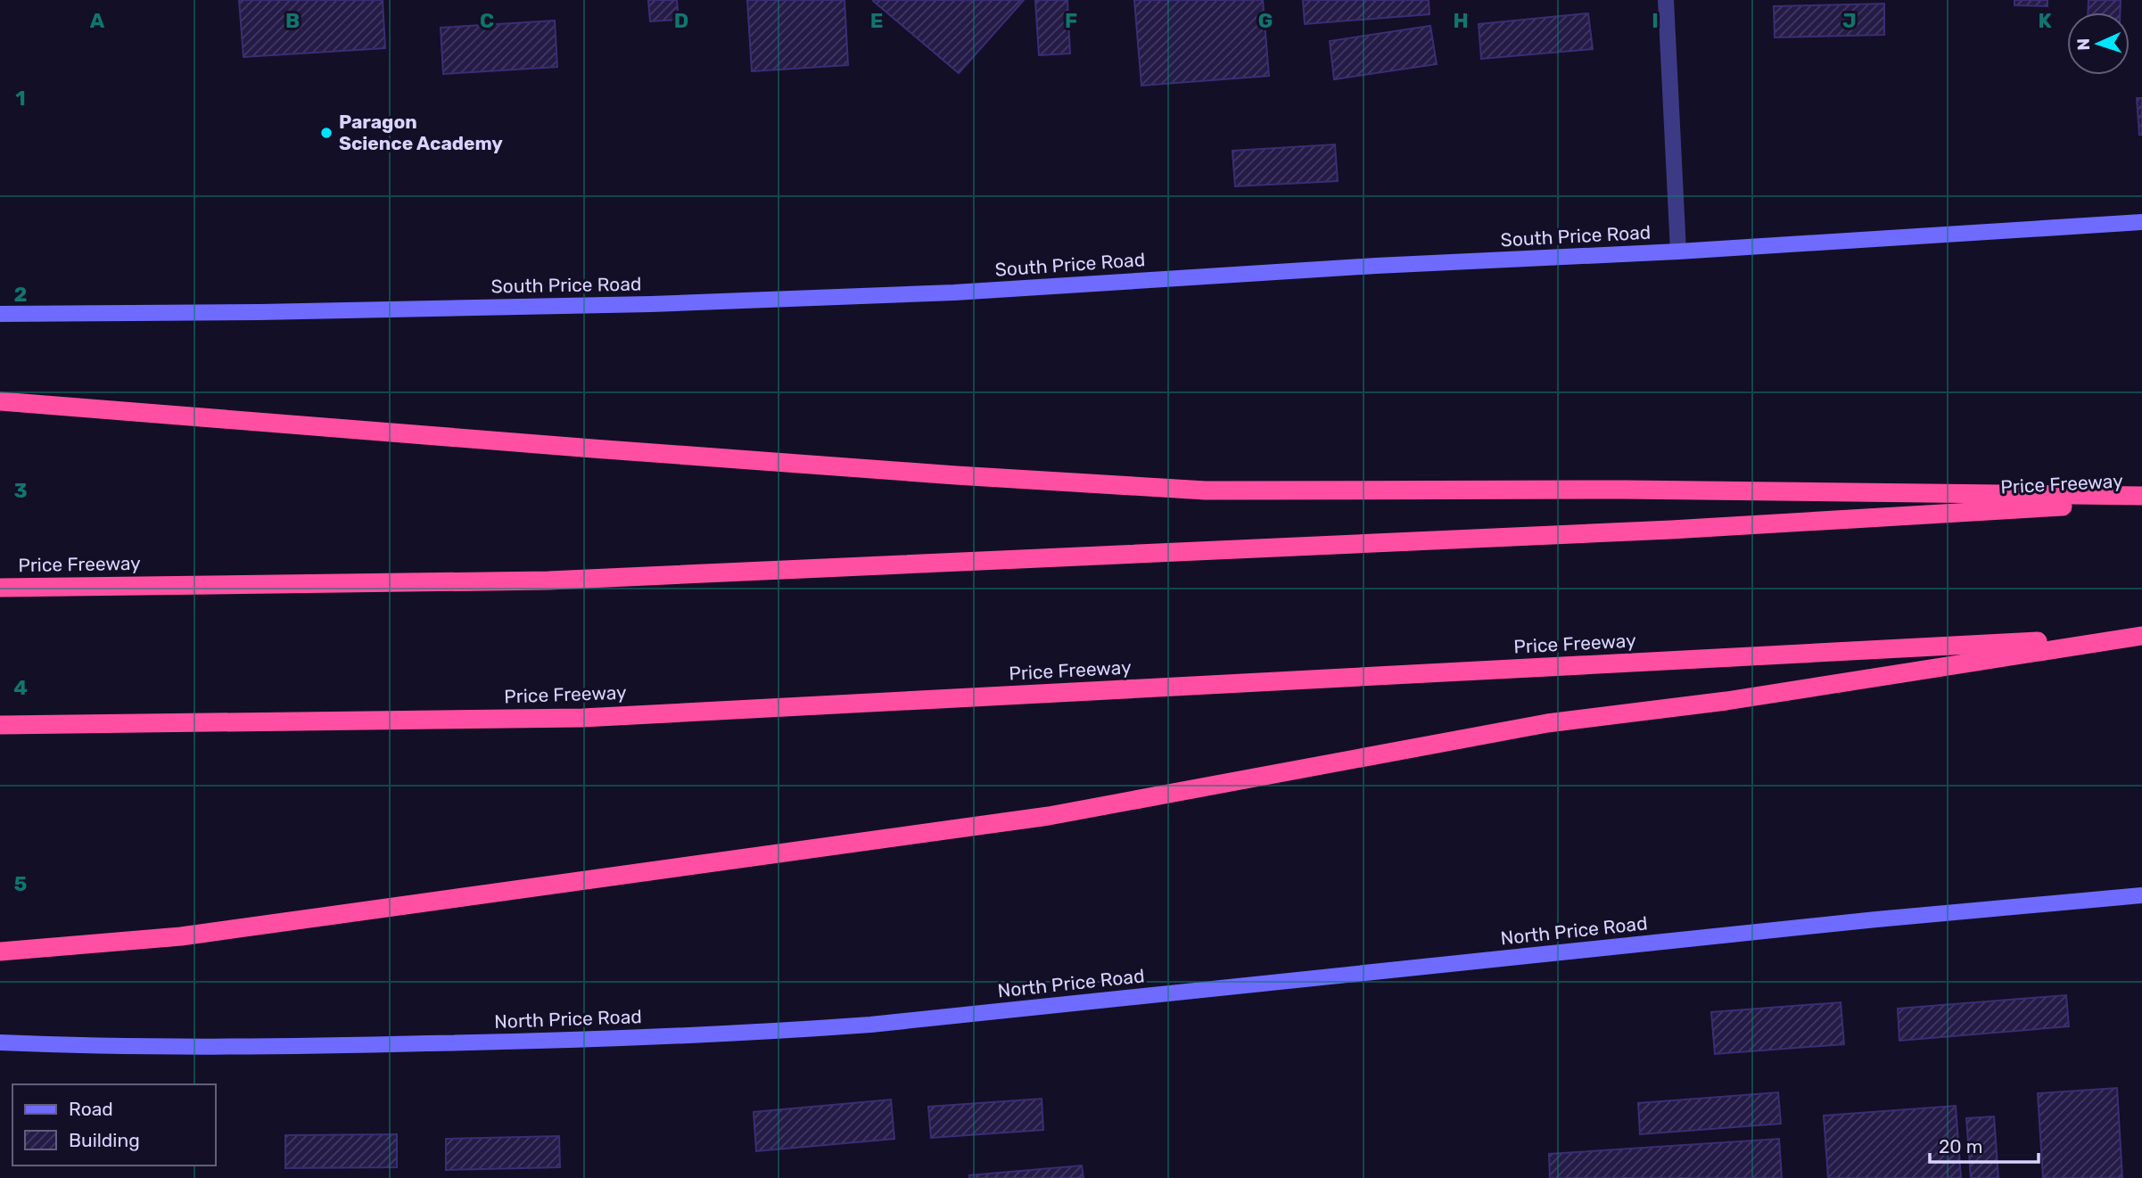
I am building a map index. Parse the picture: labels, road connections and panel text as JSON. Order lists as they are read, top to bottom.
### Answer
{
  "streets": {
    "highway": ["Price Freeway"],
    "main road": ["South Price Road", "North Price Road"]
  },
  "places": ["Paragon Science Academy"],
  "legend": ["Road", "Building"],
  "scale_bar": "20 m",
  "north": "left",
  "grid": {
    "columns": [
      "A",
      "B",
      "C",
      "D",
      "E",
      "F",
      "G",
      "H",
      "I",
      "J",
      "K"
    ],
    "rows": [
      "1",
      "2",
      "3",
      "4",
      "5"
    ]
  }
}
